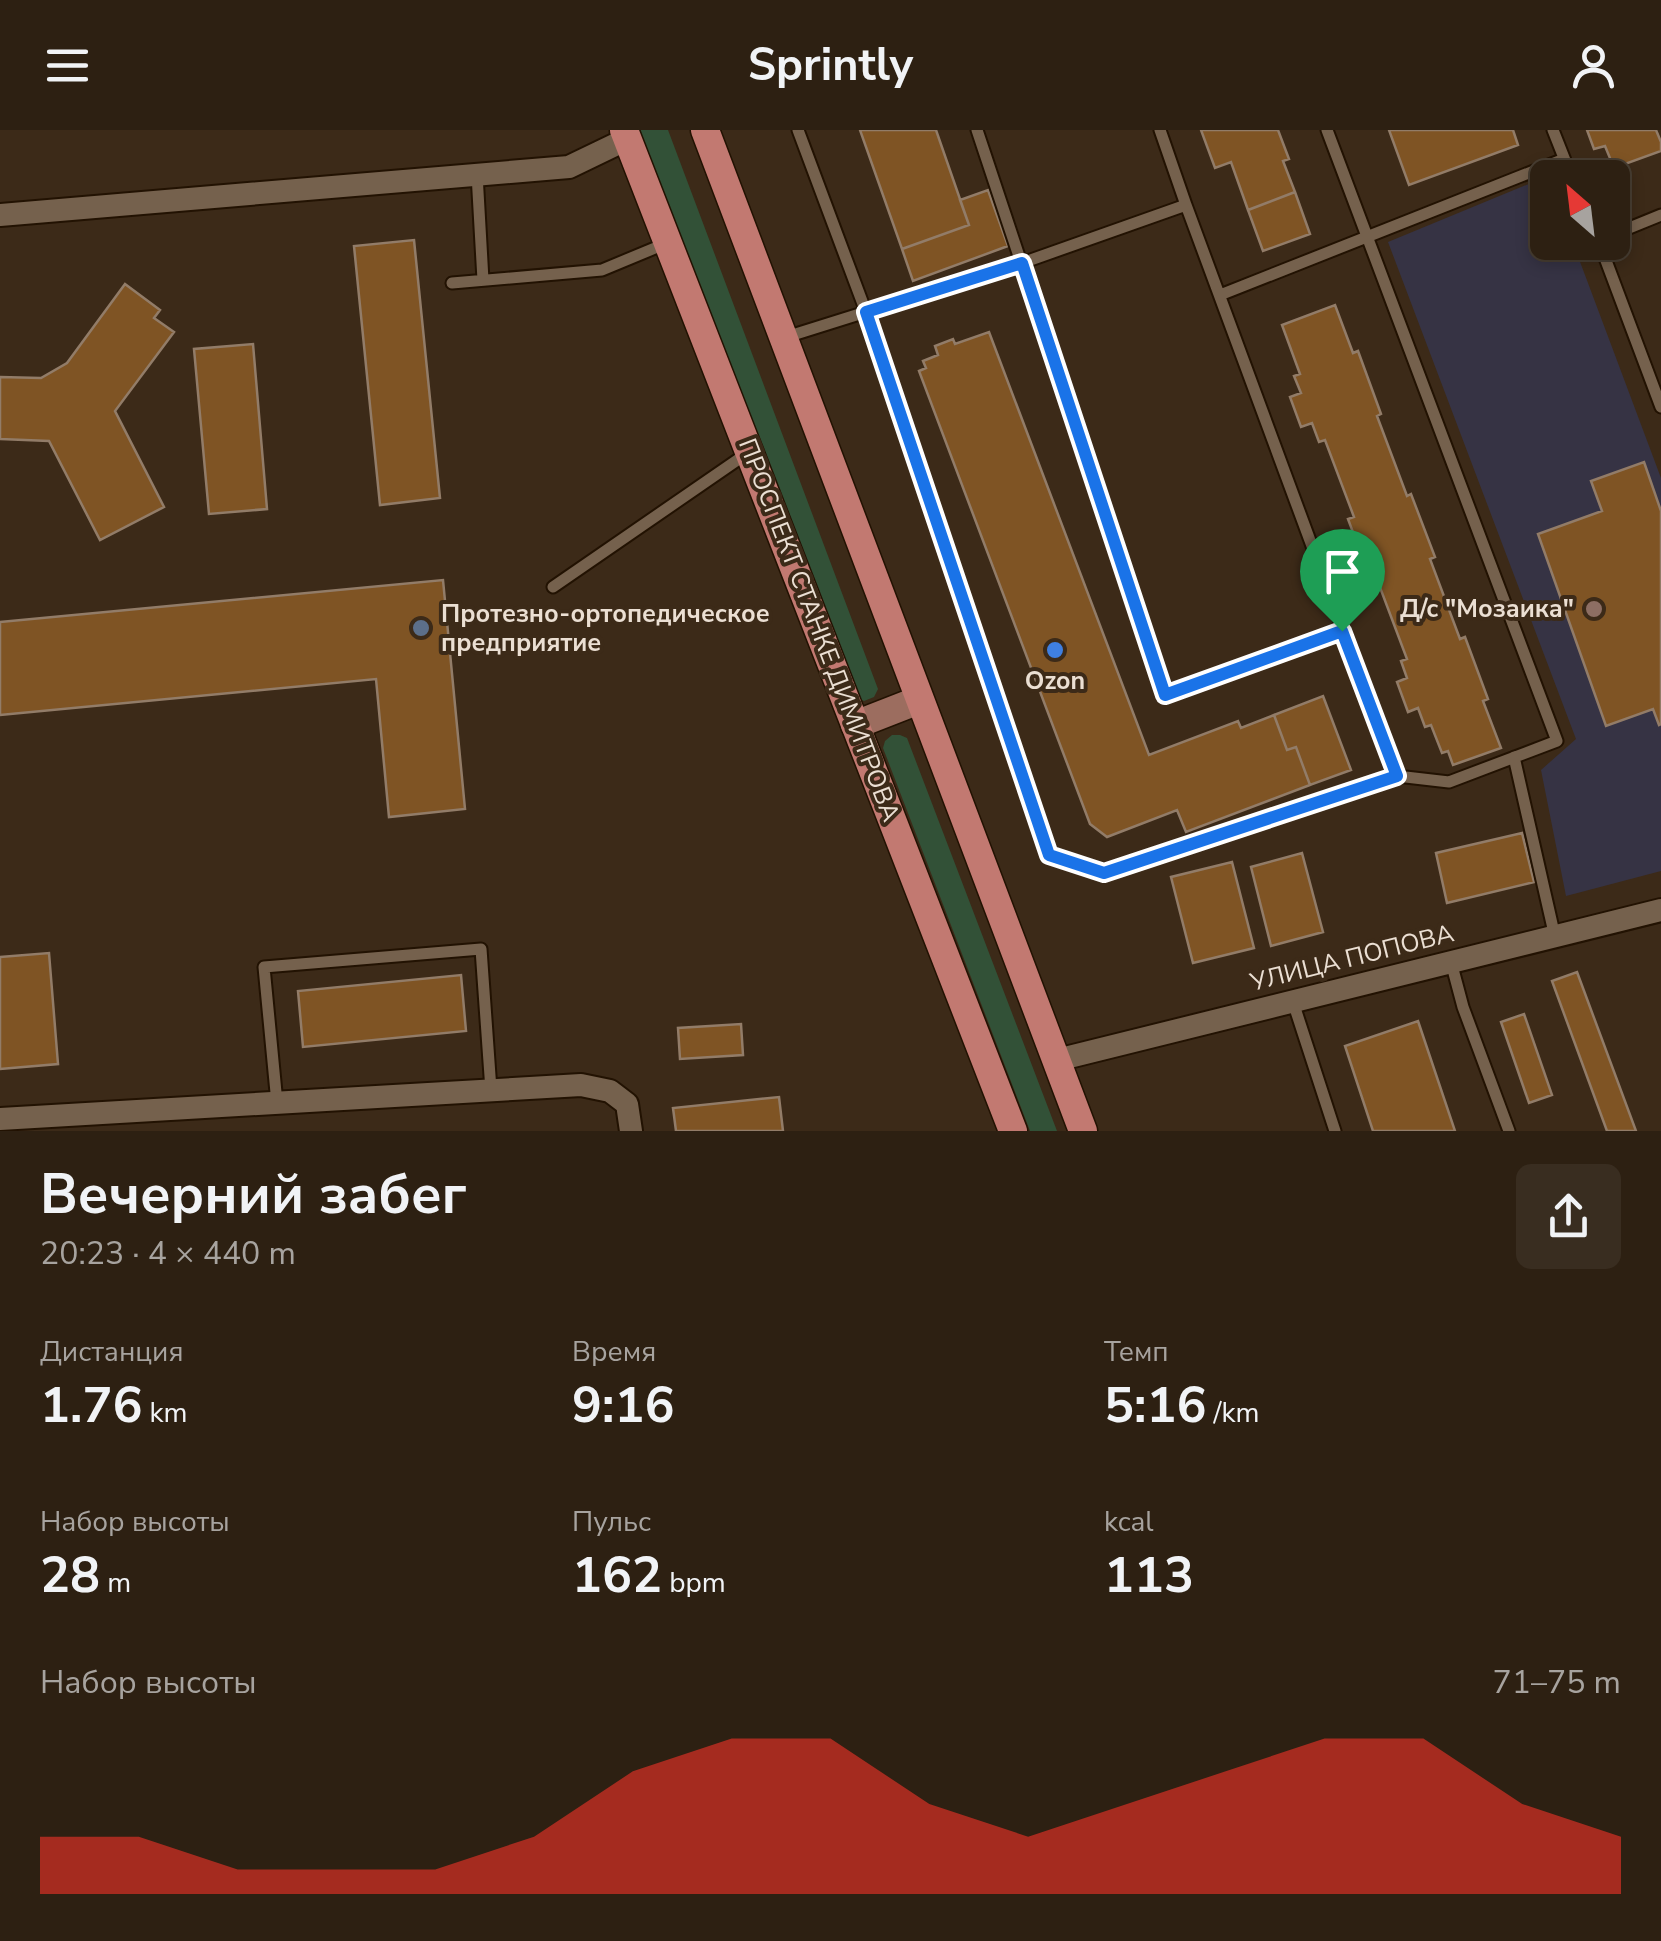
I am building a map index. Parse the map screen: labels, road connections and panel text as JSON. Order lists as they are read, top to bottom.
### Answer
{
  "streets": {
    "main road": ["ПРОСПЕКТ СТАНКЕ ДИМИТРОВА"],
    "street": ["УЛИЦА ПОПОВА"]
  },
  "places": ["Д/с \"Мозаика\"", "Протезно-ортопедическое предприятие", "Ozon"],
  "north": "top left",
  "page": {
    "header": "Sprintly",
    "heading": ["Вечерний забег", "20:23 · 4 × 440 m"],
    "stats": [
      ["Дистанция", "1.76 km"],
      ["Время", "9:16"],
      ["Темп", "5:16 /km"],
      ["Набор высоты", "28 m"],
      ["Пульс", "162 bpm"],
      ["kcal", "113"]
    ],
    "chart": ["Набор высоты", "71–75 m"]
  }
}
